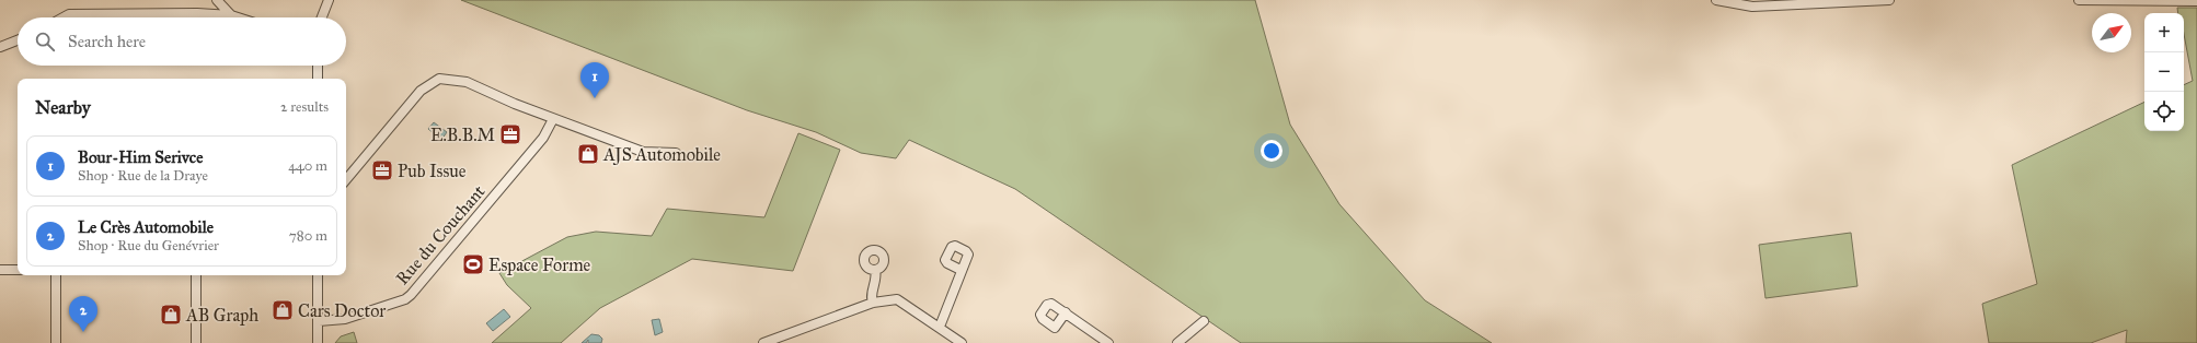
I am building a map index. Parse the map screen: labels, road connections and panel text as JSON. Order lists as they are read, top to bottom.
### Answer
{
  "streets": {
    "street": ["Rue du Couchant"]
  },
  "places": {
    "office": ["E.B.B.M", "Pub Issue"],
    "shop": ["AJS Automobile", "Cars Doctor", "AB Graph"],
    "sports": ["Espace Forme"]
  },
  "north": "top right",
  "page": {
    "map_buttons": ["+", "−"],
    "search": "Search here",
    "pins": ["1", "2"],
    "heading": ["Nearby", "2 results"],
    "list": [
      {
        "mark": "1",
        "name": "Bour-Him Serivce",
        "note": "Shop · Rue de la Draye",
        "value": "440 m"
      },
      {
        "mark": "2",
        "name": "Le Crès Automobile",
        "note": "Shop · Rue du Genévrier",
        "value": "780 m"
      }
    ]
  }
}
